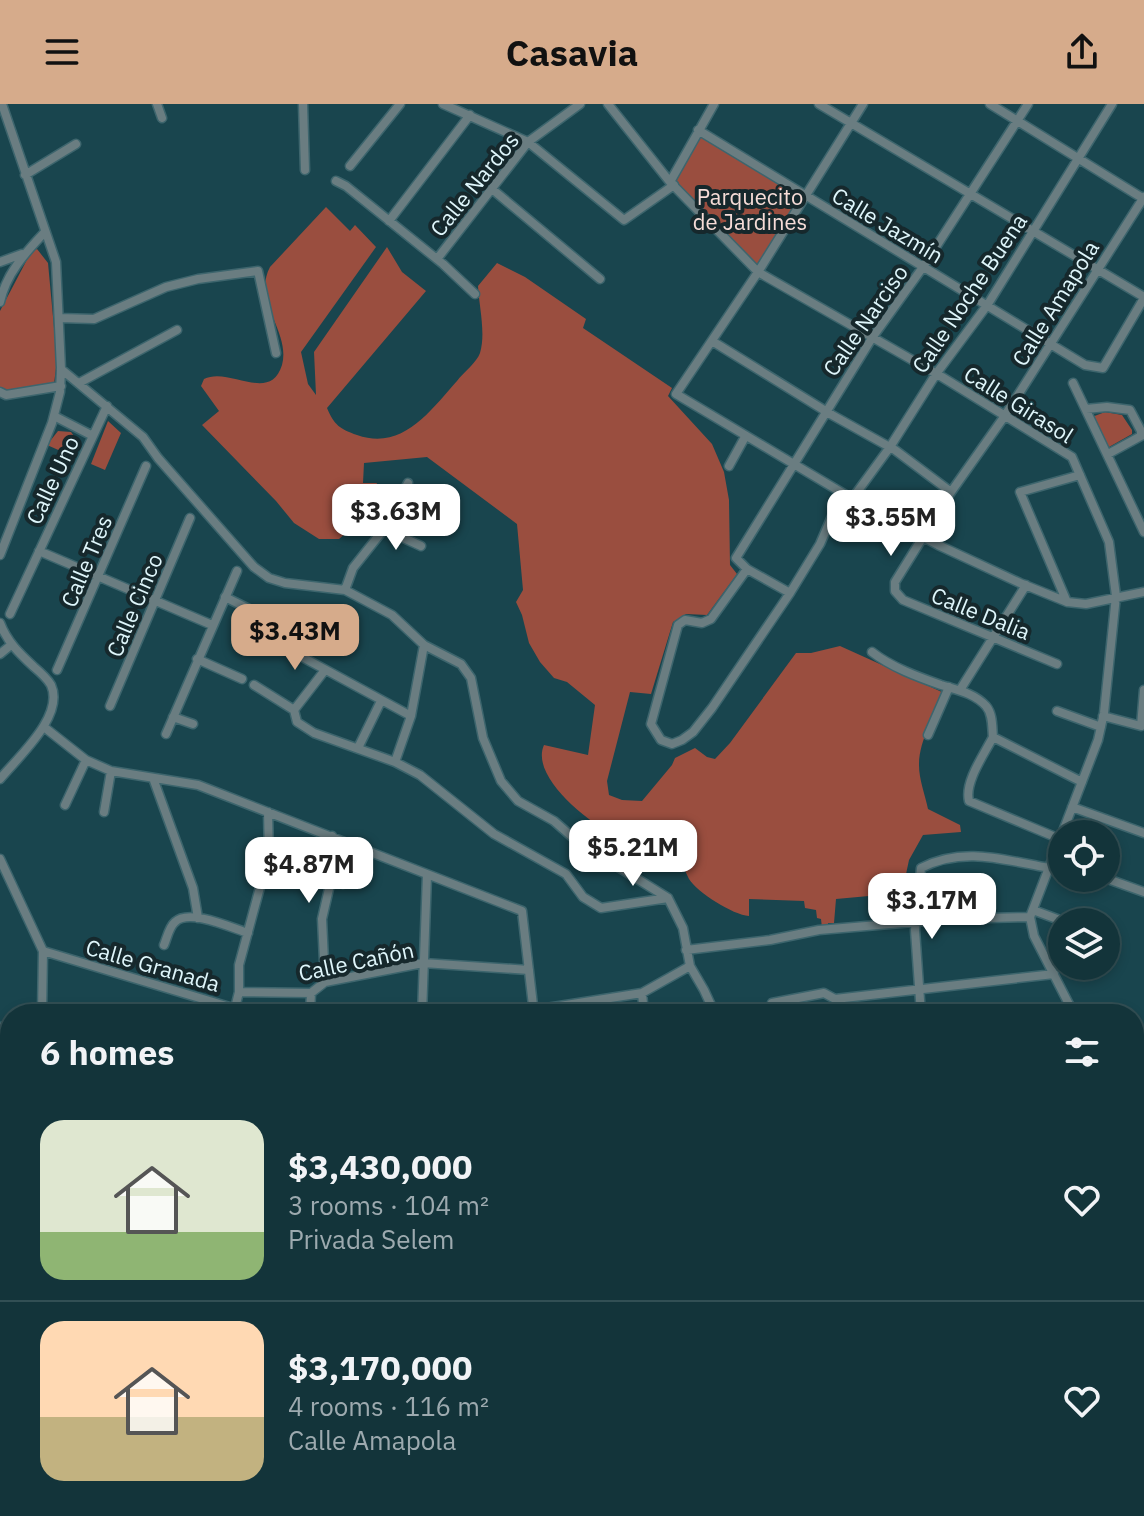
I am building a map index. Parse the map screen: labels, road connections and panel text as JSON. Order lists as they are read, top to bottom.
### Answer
{
  "streets": {
    "street": [
      "Calle Nardos",
      "Calle Jazmín",
      "Calle Noche Buena",
      "Calle Amapola",
      "Calle Narciso",
      "Calle Girasol",
      "Calle Uno",
      "Calle Tres",
      "Calle Cinco",
      "Calle Dalia",
      "Calle Cañón",
      "Calle Granada"
    ]
  },
  "crossings": [
    ["Calle Jazmín", "Calle Noche Buena"],
    ["Calle Jazmín", "Calle Amapola"],
    ["Calle Jazmín", "Calle Narciso"],
    ["Calle Noche Buena", "Calle Narciso"],
    ["Calle Noche Buena", "Calle Girasol"],
    ["Calle Amapola", "Calle Girasol"],
    ["Calle Amapola", "Calle Dalia"],
    ["Calle Narciso", "Calle Girasol"]
  ],
  "parks": ["Parquecito de Jardines"],
  "page": {
    "header": "Casavia",
    "price": [
      "$3.63M",
      "$3.55M",
      "$3.43M",
      "$5.21M",
      "$4.87M",
      "$3.17M"
    ],
    "heading": "6 homes",
    "list": [
      {
        "name": "$3,430,000",
        "note": "3 rooms · 104 m² · Privada Selem"
      },
      {
        "name": "$3,170,000",
        "note": "4 rooms · 116 m² · Calle Amapola"
      }
    ]
  }
}
